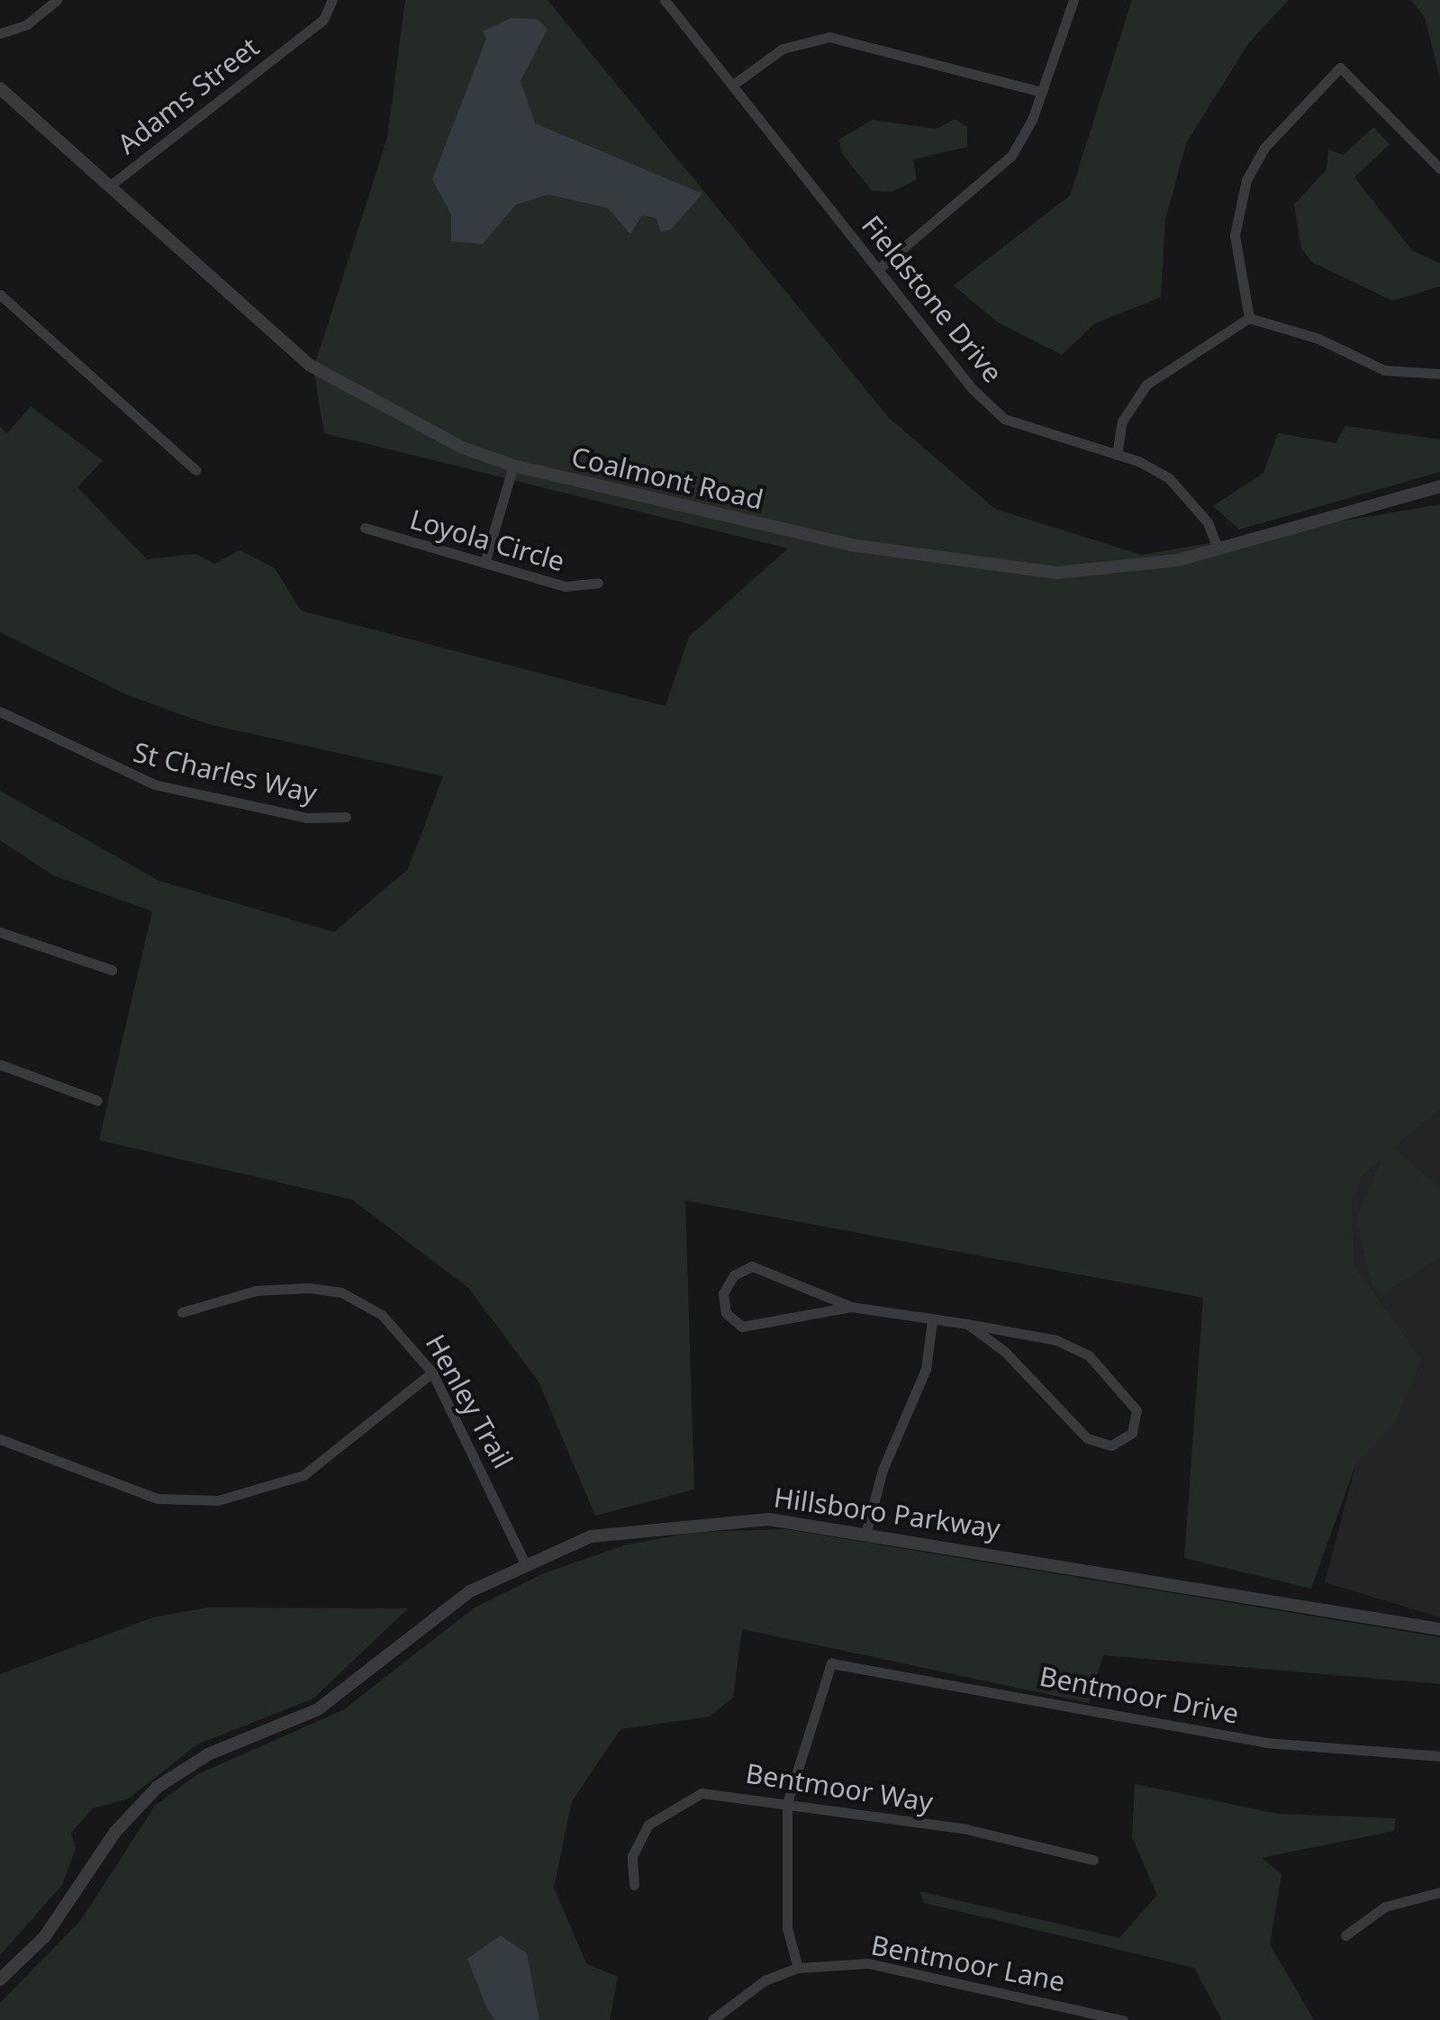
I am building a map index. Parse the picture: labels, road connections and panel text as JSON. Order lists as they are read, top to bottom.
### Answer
{
  "streets": {
    "street": [
      "Adams Street",
      "Fieldstone Drive",
      "Coalmont Road",
      "Loyola Circle",
      "St Charles Way",
      "Henley Trail",
      "Hillsboro Parkway",
      "Bentmoor Drive",
      "Bentmoor Way",
      "Bentmoor Lane"
    ]
  },
  "crossings": [
    ["Adams Street", "Coalmont Road"],
    ["Fieldstone Drive", "Coalmont Road"],
    ["Henley Trail", "Hillsboro Parkway"],
    ["Bentmoor Drive", "Bentmoor Way"]
  ]
}
